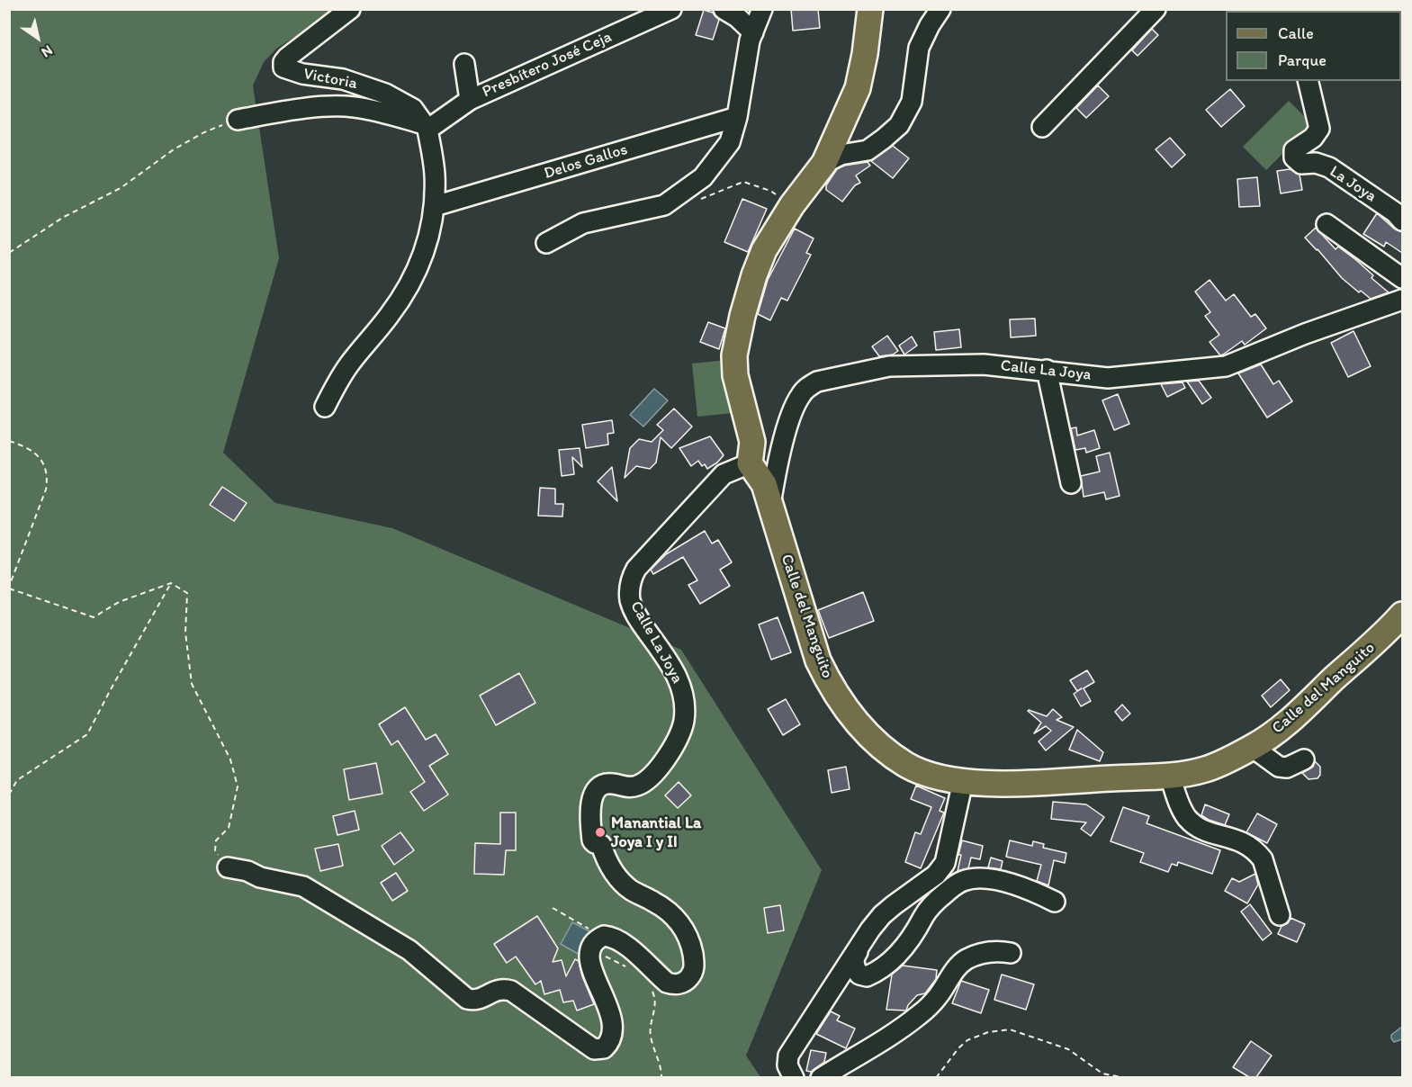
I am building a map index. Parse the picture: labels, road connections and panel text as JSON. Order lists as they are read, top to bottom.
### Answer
{
  "streets": {
    "main road": ["Calle del Manguito"],
    "street": [
      "Presbítero José Ceja",
      "Victoria",
      "Delos Gallos",
      "La Joya",
      "Calle La Joya"
    ]
  },
  "crossings": [
    ["Presbítero José Ceja", "Victoria"],
    ["Calle La Joya", "Calle del Manguito"]
  ],
  "places": ["Manantial La Joya I y II"],
  "legend": ["Calle", "Parque"],
  "north": "bottom right"
}
